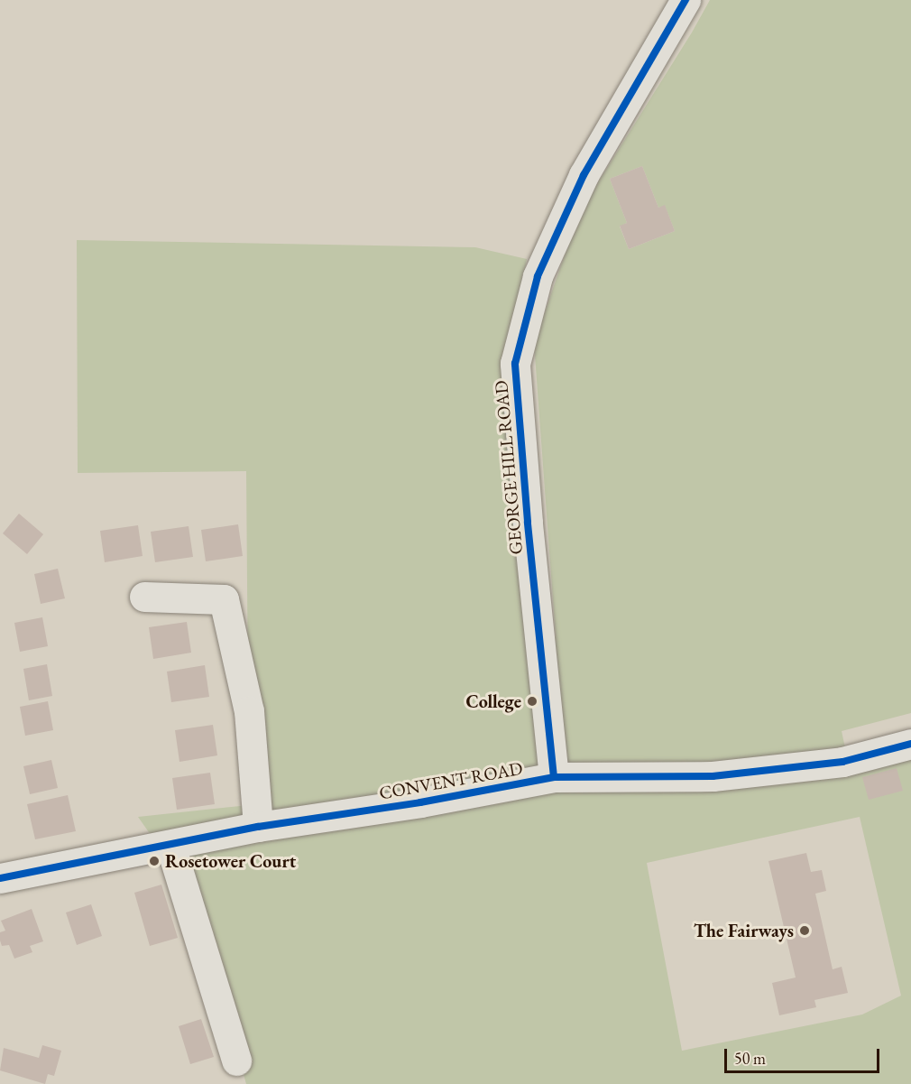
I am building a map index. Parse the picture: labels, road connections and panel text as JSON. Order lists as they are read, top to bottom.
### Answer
{
  "streets": {
    "street": ["GEORGE HILL ROAD", "CONVENT ROAD"]
  },
  "crossings": [
    ["GEORGE HILL ROAD", "CONVENT ROAD"]
  ],
  "places": ["College", "Rosetower Court", "The Fairways"],
  "scale_bar": "50 m"
}
